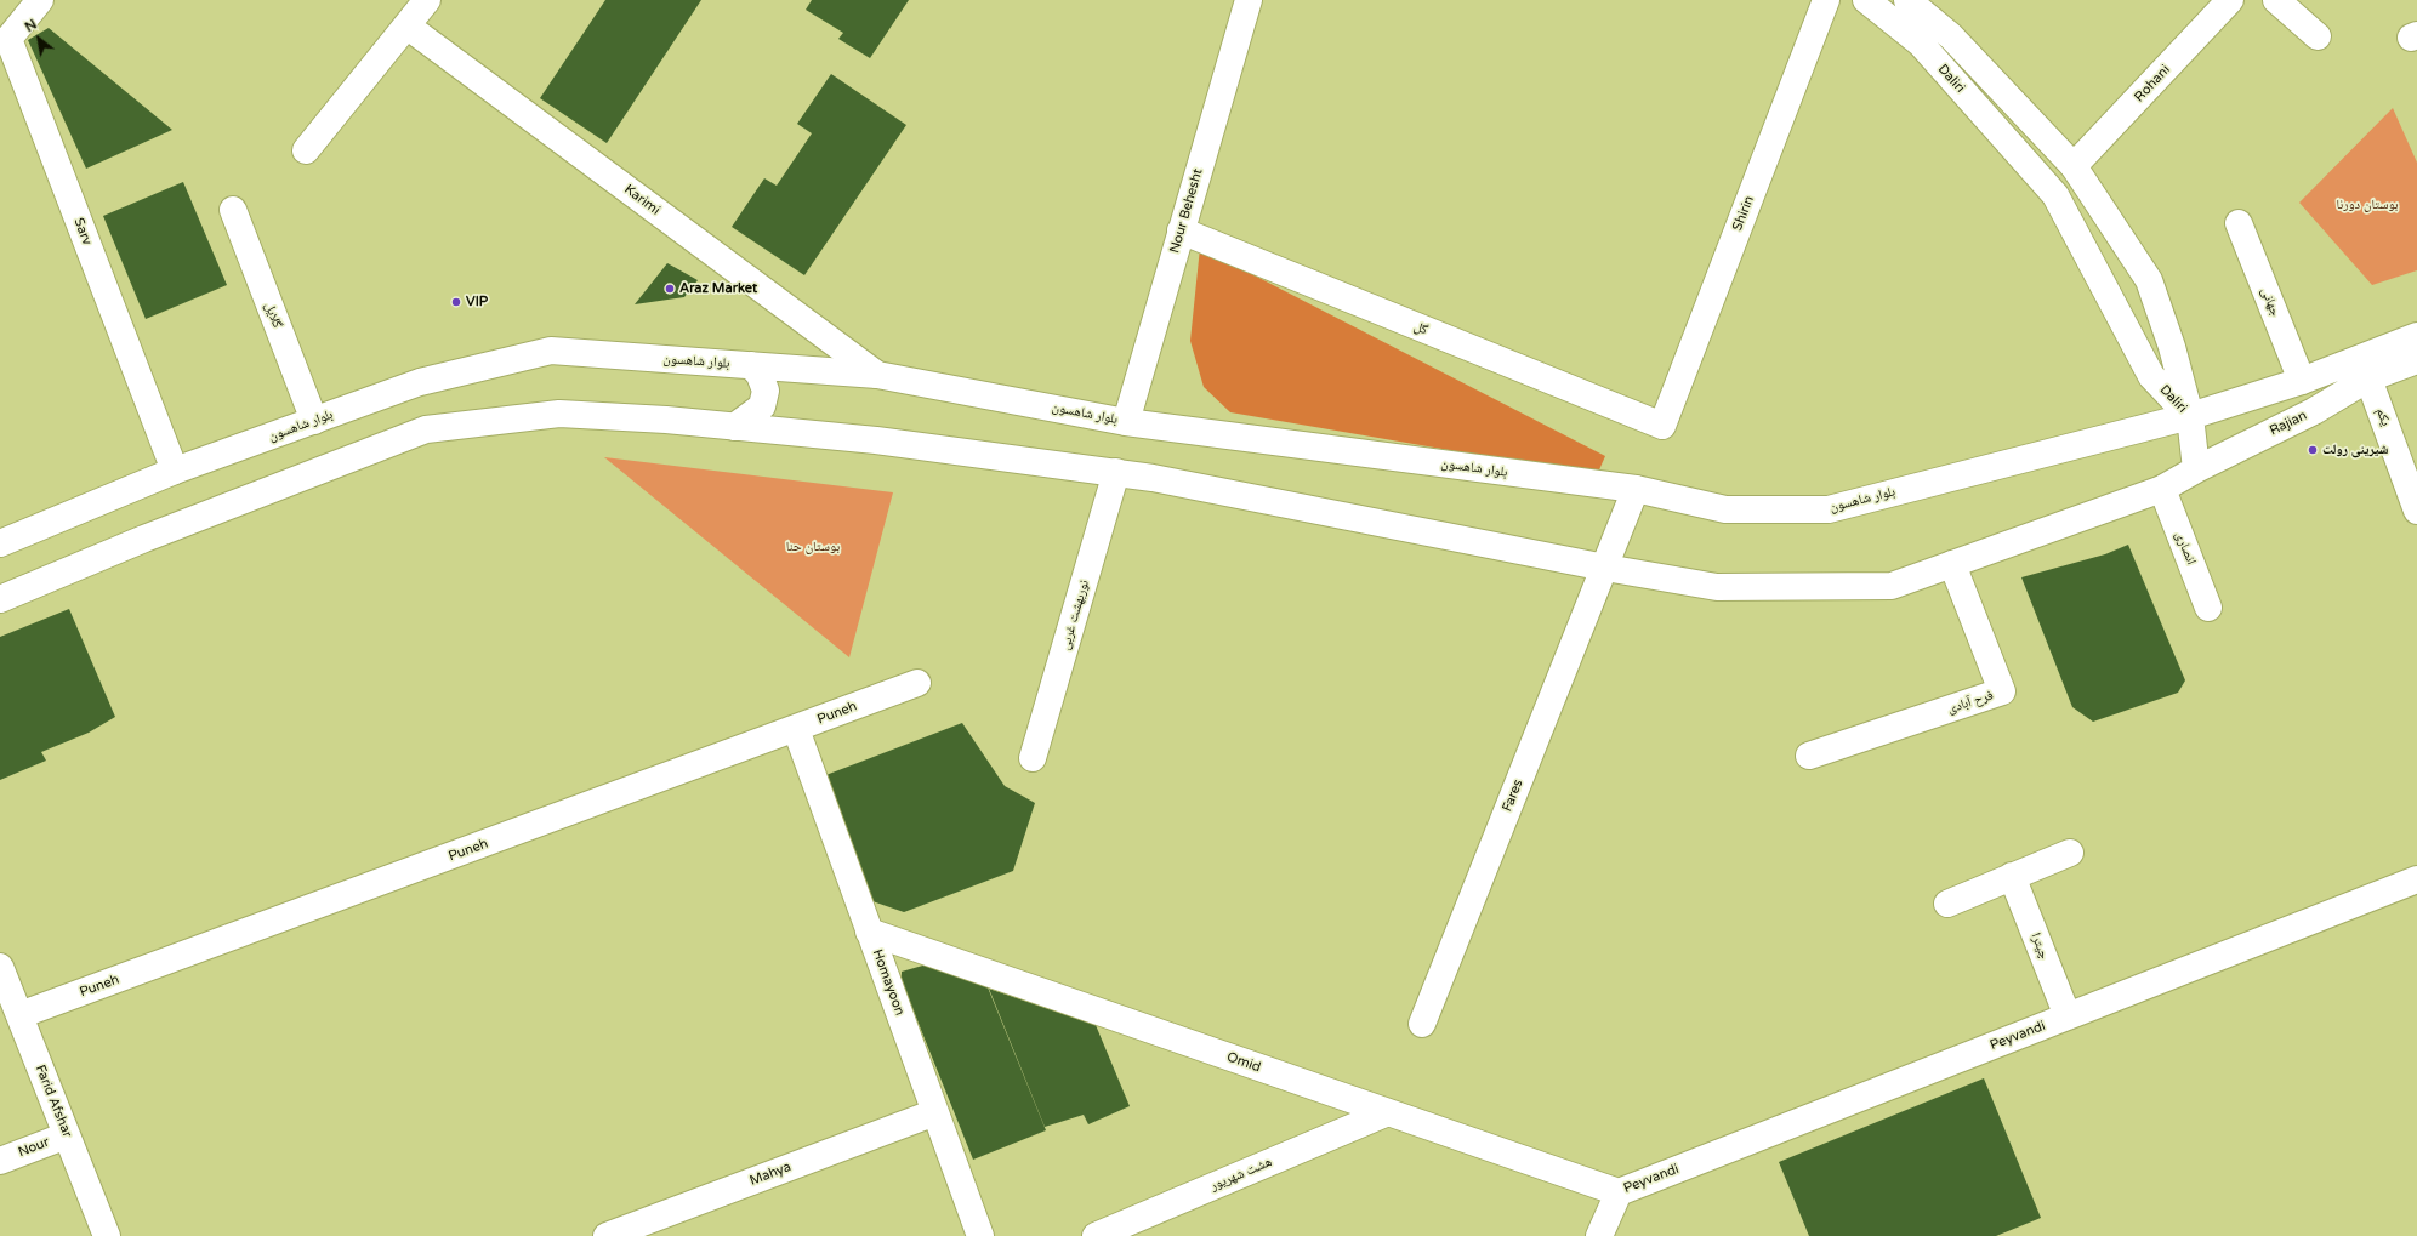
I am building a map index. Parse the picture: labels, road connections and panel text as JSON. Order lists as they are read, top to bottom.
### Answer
{
  "streets": {
    "street": [
      "Daliri",
      "Rohani",
      "Karimi",
      "Nour Behesht",
      "Shirin",
      "Sarv",
      "جهانی",
      "گلایل",
      "گل",
      "بلوار شاهسون",
      "یکم",
      "Rajian",
      "انصاری",
      "نوربهشت غربی",
      "فرح آبادی",
      "Puneh",
      "Fares",
      "چیترا",
      "Homayoon",
      "Peyvandi",
      "Omid",
      "Farid Afshar",
      "Nour",
      "Mahya",
      "هشت شهریور"
    ]
  },
  "crossings": [
    ["Daliri", "Rohani"],
    ["Daliri", "بلوار شاهسون"],
    ["Karimi", "بلوار شاهسون"],
    ["Nour Behesht", "گل"],
    ["Nour Behesht", "بلوار شاهسون"],
    ["Shirin", "گل"],
    ["Sarv", "بلوار شاهسون"],
    ["گلایل", "بلوار شاهسون"],
    ["بلوار شاهسون", "Fares"],
    ["یکم", "Rajian"],
    ["Rajian", "انصاری"],
    ["Puneh", "Homayoon"],
    ["Puneh", "Farid Afshar"],
    ["چیترا", "Peyvandi"],
    ["Homayoon", "Omid"],
    ["Homayoon", "Mahya"],
    ["Peyvandi", "Omid"],
    ["Omid", "هشت شهریور"],
    ["Farid Afshar", "Nour"]
  ],
  "parks": ["بوستان دورنا", "بوستان حنا"],
  "places": ["Araz Market", "VIP", "شیرینی رولت"],
  "north": "top left"
}
